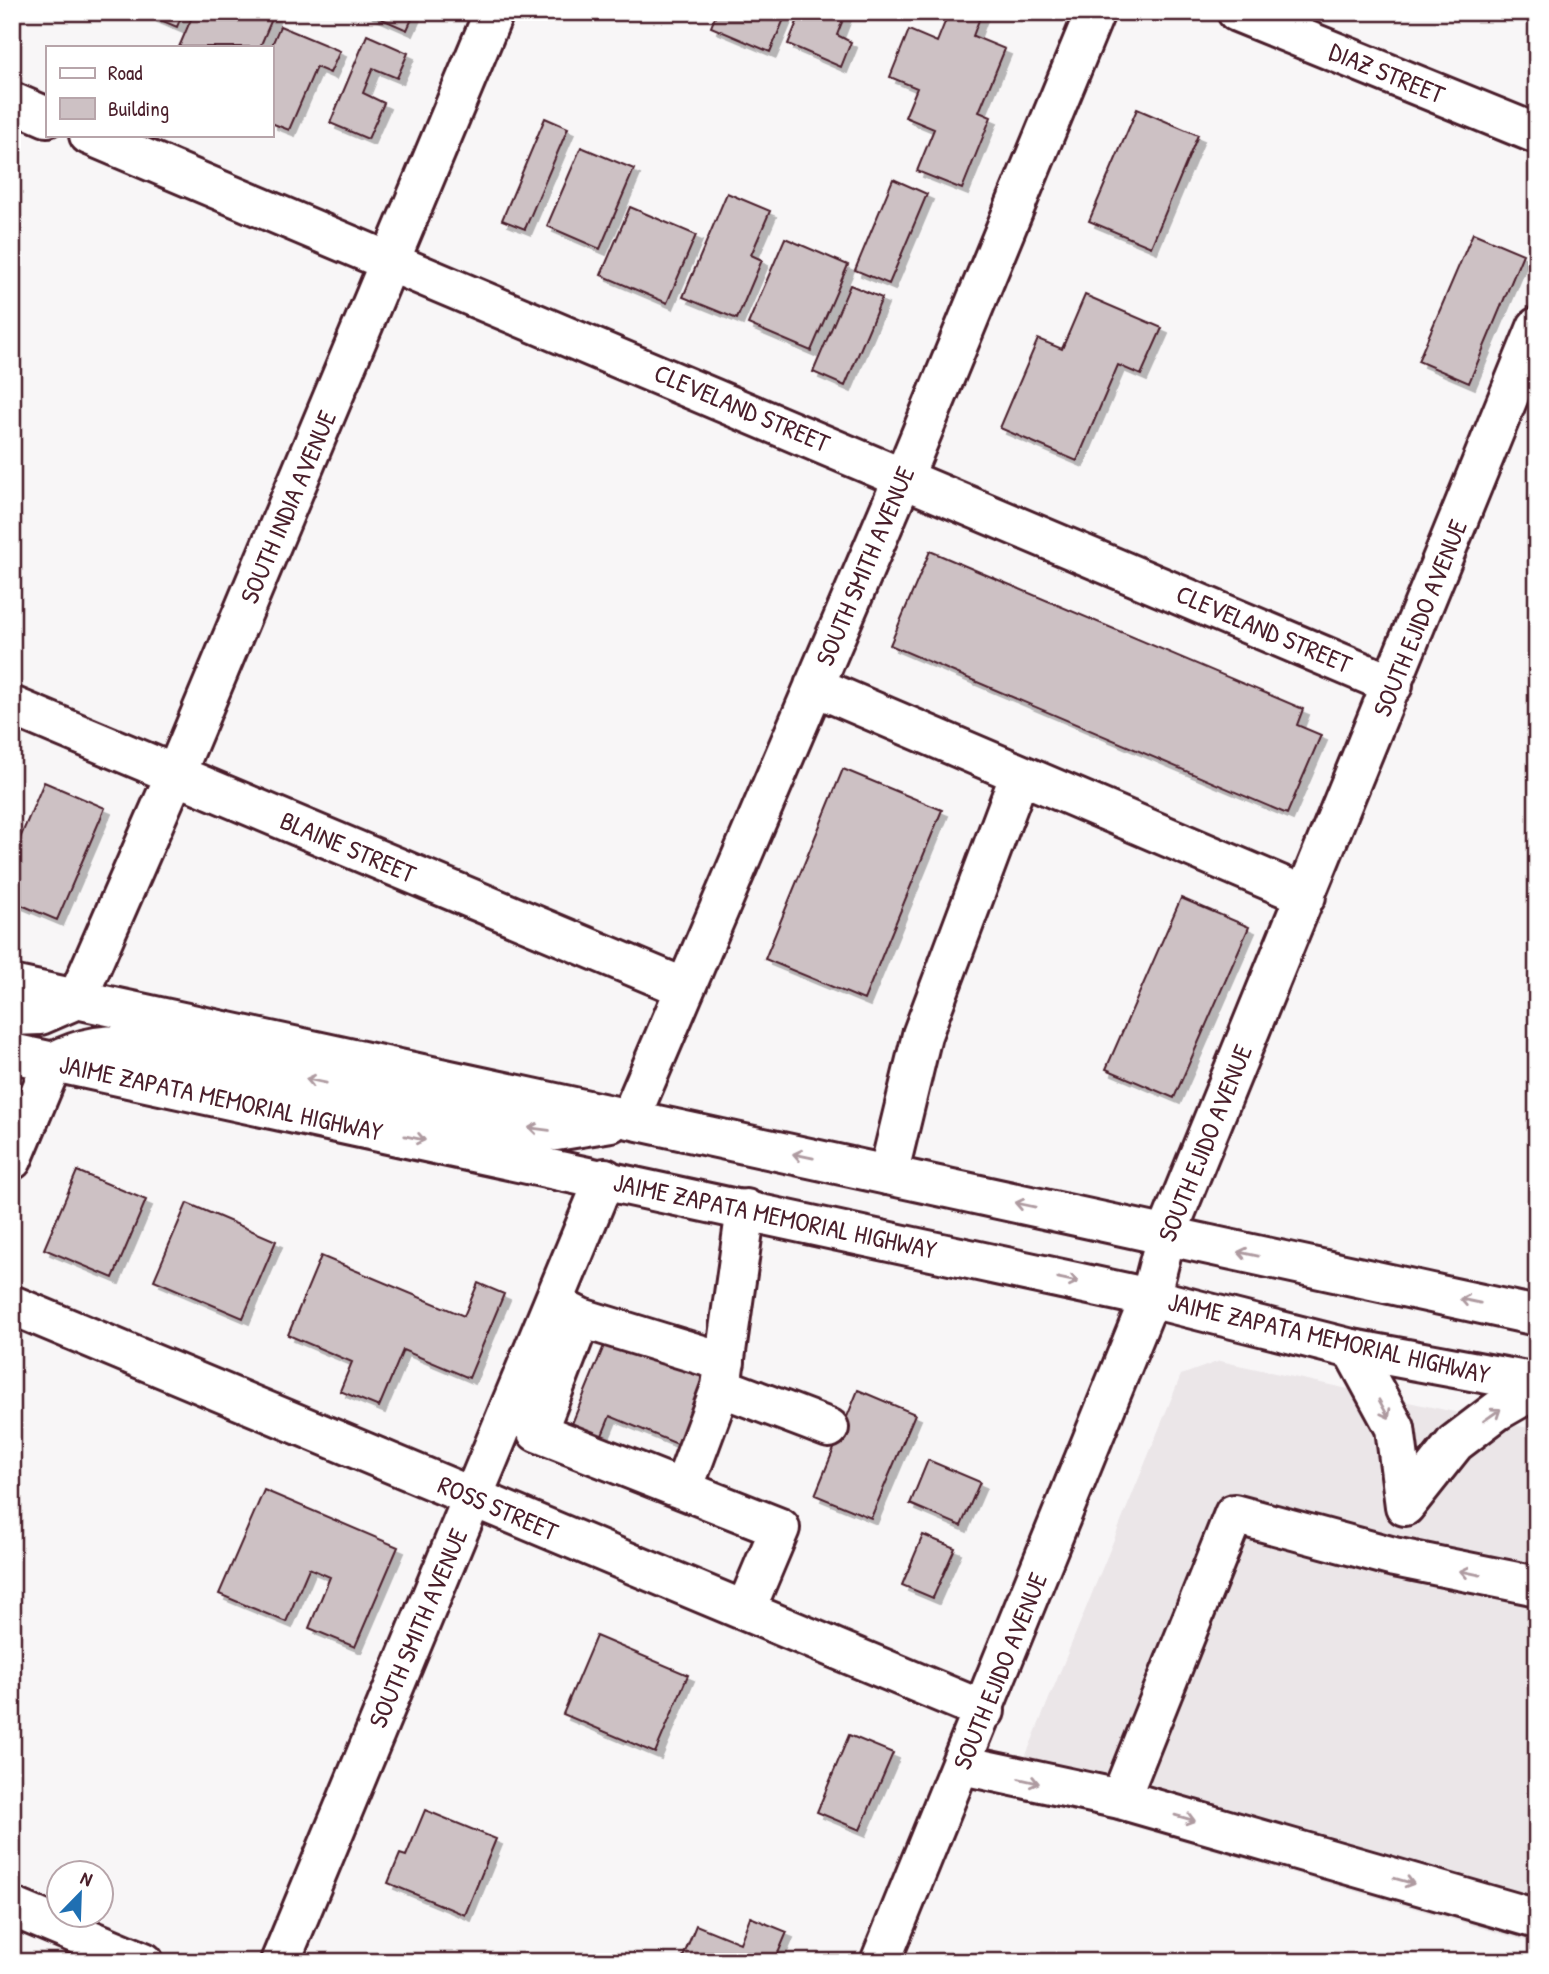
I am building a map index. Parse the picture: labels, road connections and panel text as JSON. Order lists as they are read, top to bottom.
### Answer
{
  "streets": {
    "street": [
      "DIAZ STREET",
      "CLEVELAND STREET",
      "SOUTH INDIA AVENUE",
      "SOUTH SMITH AVENUE",
      "SOUTH EJIDO AVENUE",
      "BLAINE STREET",
      "JAIME ZAPATA MEMORIAL HIGHWAY",
      "ROSS STREET"
    ]
  },
  "crossings": [
    ["CLEVELAND STREET", "SOUTH INDIA AVENUE"],
    ["CLEVELAND STREET", "SOUTH SMITH AVENUE"],
    ["CLEVELAND STREET", "SOUTH EJIDO AVENUE"],
    ["SOUTH INDIA AVENUE", "BLAINE STREET"],
    ["SOUTH SMITH AVENUE", "BLAINE STREET"],
    ["SOUTH SMITH AVENUE", "JAIME ZAPATA MEMORIAL HIGHWAY"],
    ["SOUTH SMITH AVENUE", "ROSS STREET"],
    ["SOUTH EJIDO AVENUE", "JAIME ZAPATA MEMORIAL HIGHWAY"],
    ["SOUTH EJIDO AVENUE", "ROSS STREET"]
  ],
  "legend": ["Road", "Building"],
  "north": "top right"
}
